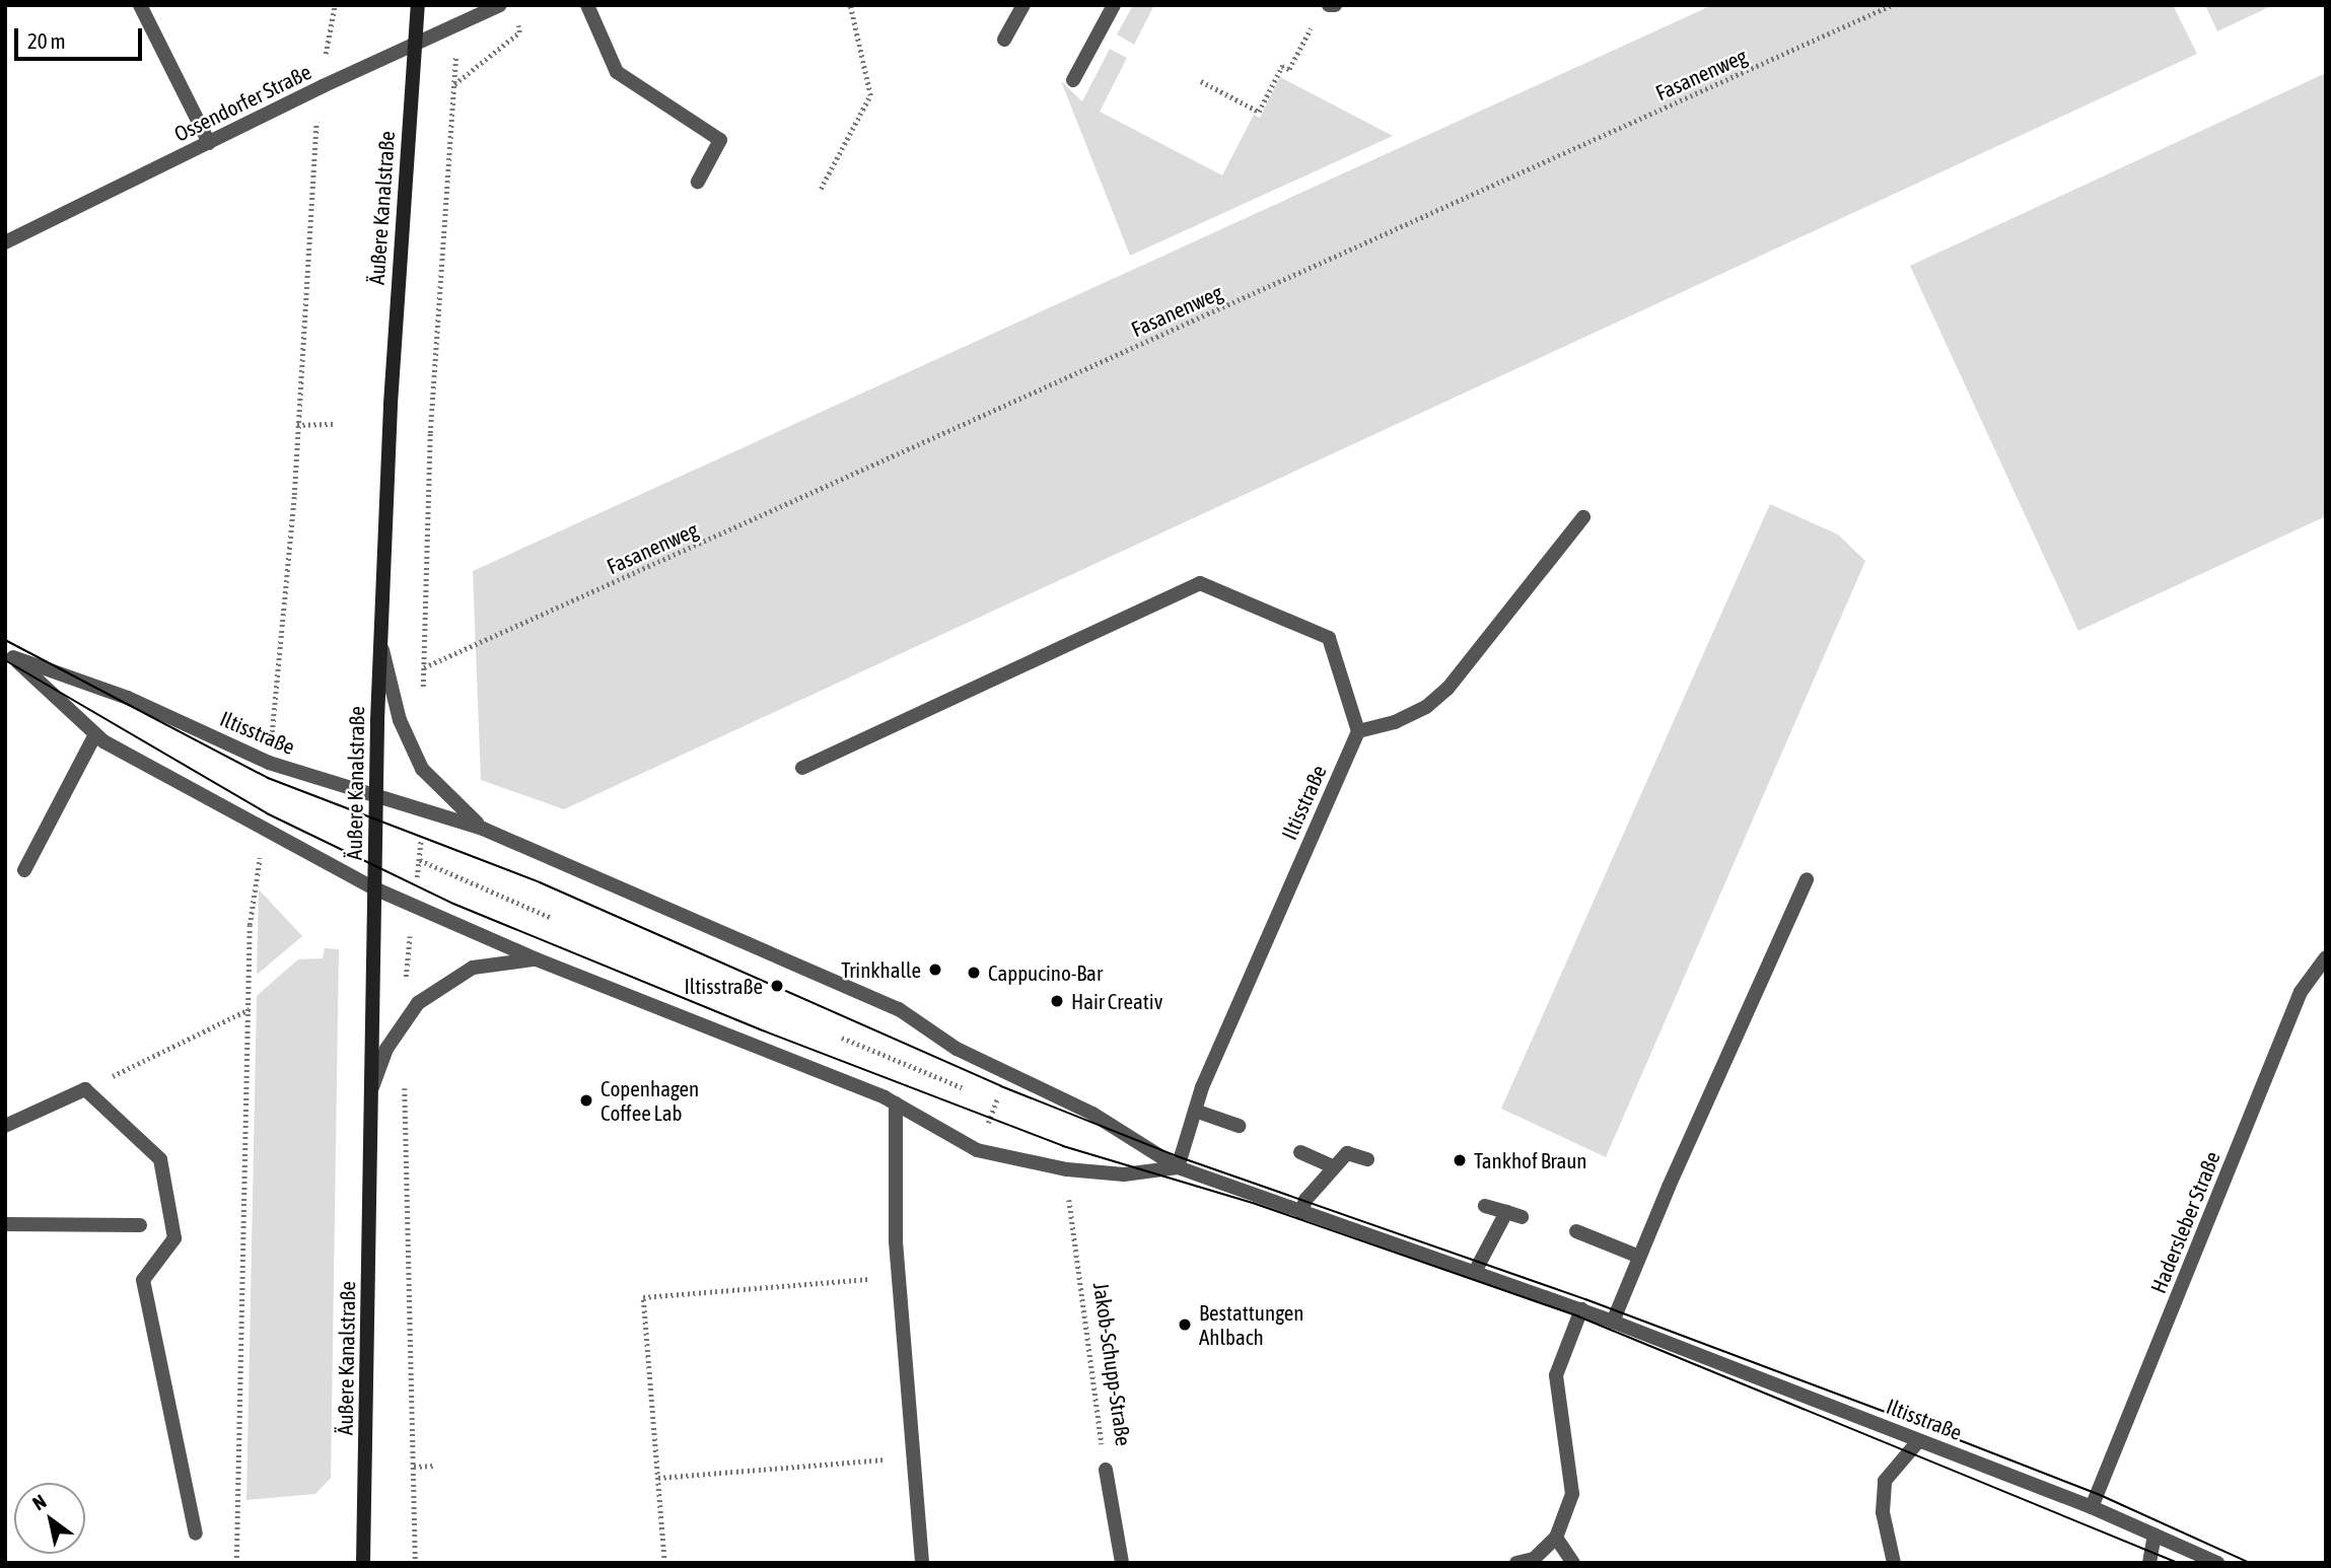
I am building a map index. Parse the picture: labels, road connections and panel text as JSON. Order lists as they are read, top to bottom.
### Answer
{
  "streets": {
    "main road": ["Äußere Kanalstraße"],
    "street": [
      "Ossendorfer Straße",
      "Iltisstraße",
      "Hadersleber Straße",
      "Jakob-Schupp-Straße"
    ],
    "path": ["Fasanenweg"]
  },
  "crossings": [
    ["Ossendorfer Straße", "Äußere Kanalstraße"],
    ["Äußere Kanalstraße", "Iltisstraße"],
    ["Iltisstraße", "Hadersleber Straße"],
    ["Iltisstraße", "Jakob-Schupp-Straße"]
  ],
  "places": [
    "Trinkhalle",
    "Cappucino-Bar",
    "Iltisstraße",
    "Hair Creativ",
    "Copenhagen Coffee Lab",
    "Tankhof Braun",
    "Bestattungen Ahlbach"
  ],
  "scale_bar": "20 m",
  "north": "top left"
}
